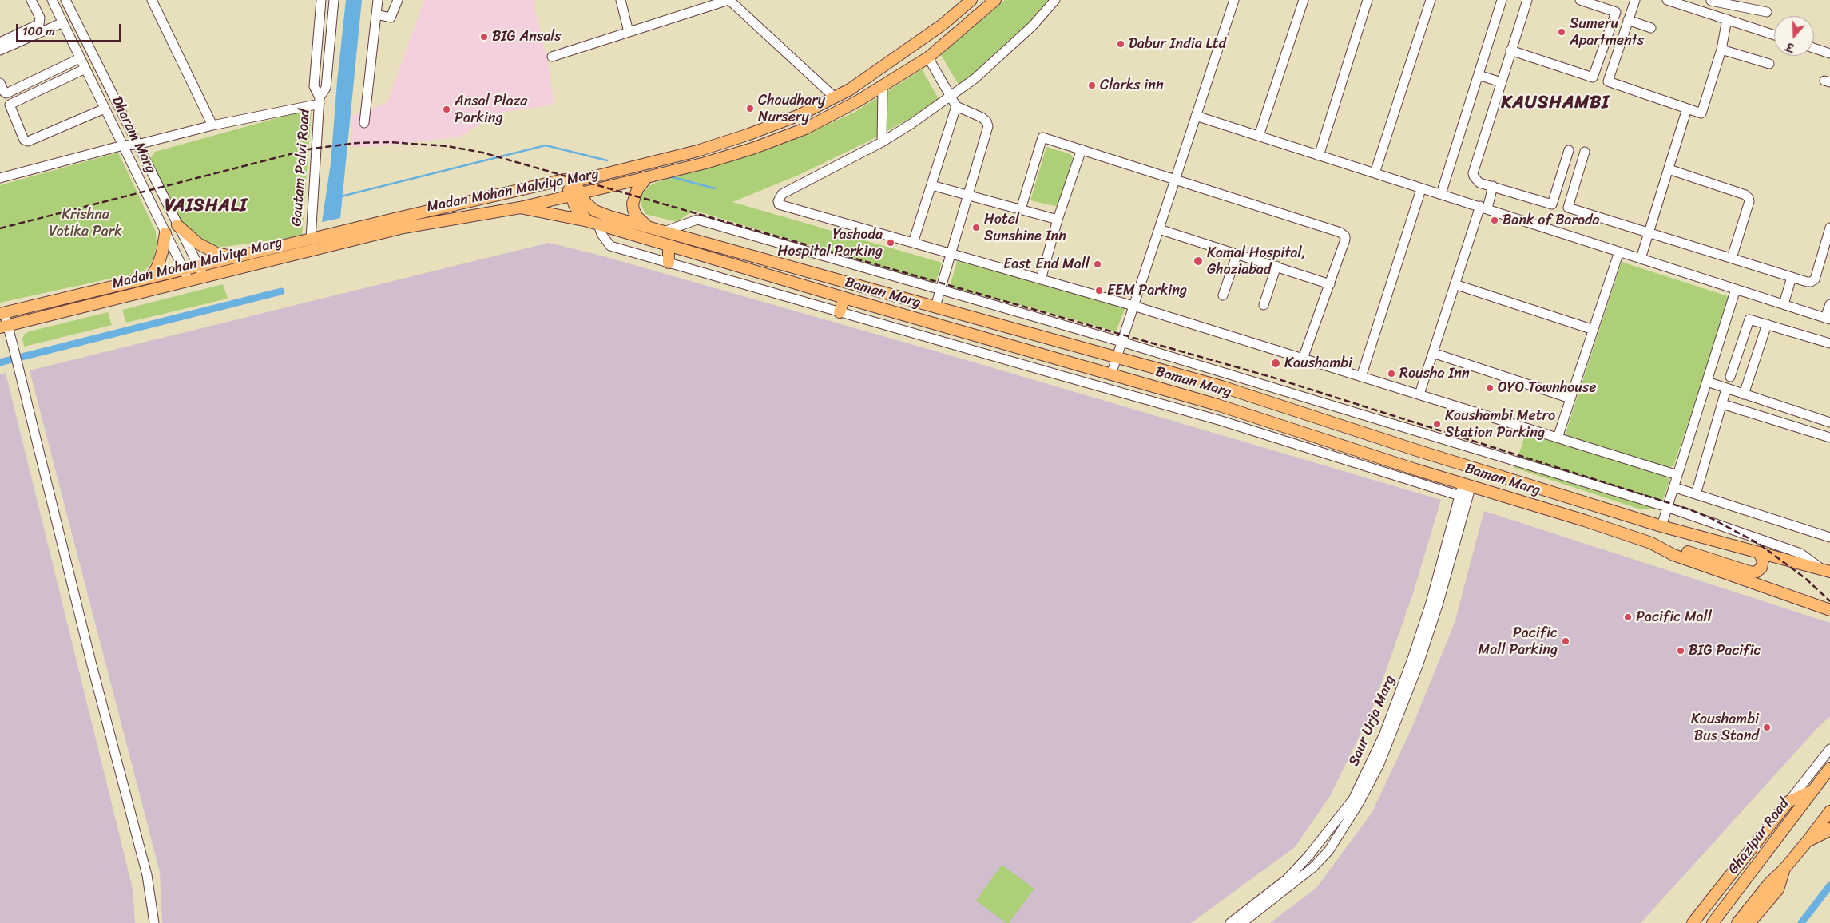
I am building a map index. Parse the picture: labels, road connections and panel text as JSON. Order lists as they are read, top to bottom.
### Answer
{
  "streets": {
    "main road": ["Madan Mohan Malviya Marg", "Baman Marg", "Ghazipur Road"],
    "street": ["Dharam Marg", "Gautam Palvi Road", "Saur Urja Marg"]
  },
  "crossings": [
    ["Dharam Marg", "Madan Mohan Malviya Marg"],
    ["Gautam Palvi Road", "Madan Mohan Malviya Marg"],
    ["Madan Mohan Malviya Marg", "Baman Marg"],
    ["Baman Marg", "Saur Urja Marg"]
  ],
  "districts": ["KAUSHAMBI", "VAISHALI"],
  "parks": ["Krishna Vatika Park"],
  "places": [
    "Sumeru Apartments",
    "BIG Ansals",
    "Dabur India Ltd",
    "Clarks inn",
    "Chaudhary Nursery",
    "Ansal Plaza Parking",
    "Bank of Baroda",
    "Hotel Sunshine Inn",
    "Yashoda Hospital Parking",
    "Kamal Hospital, Ghaziabad",
    "East End Mall",
    "EEM Parking",
    "Kaushambi",
    "Rousha Inn",
    "OYO Townhouse",
    "Kaushambi Metro Station Parking",
    "Pacific Mall",
    "Pacific Mall Parking",
    "BIG Pacific",
    "Kaushambi Bus Stand"
  ],
  "scale_bar": "100 m",
  "north": "bottom"
}
